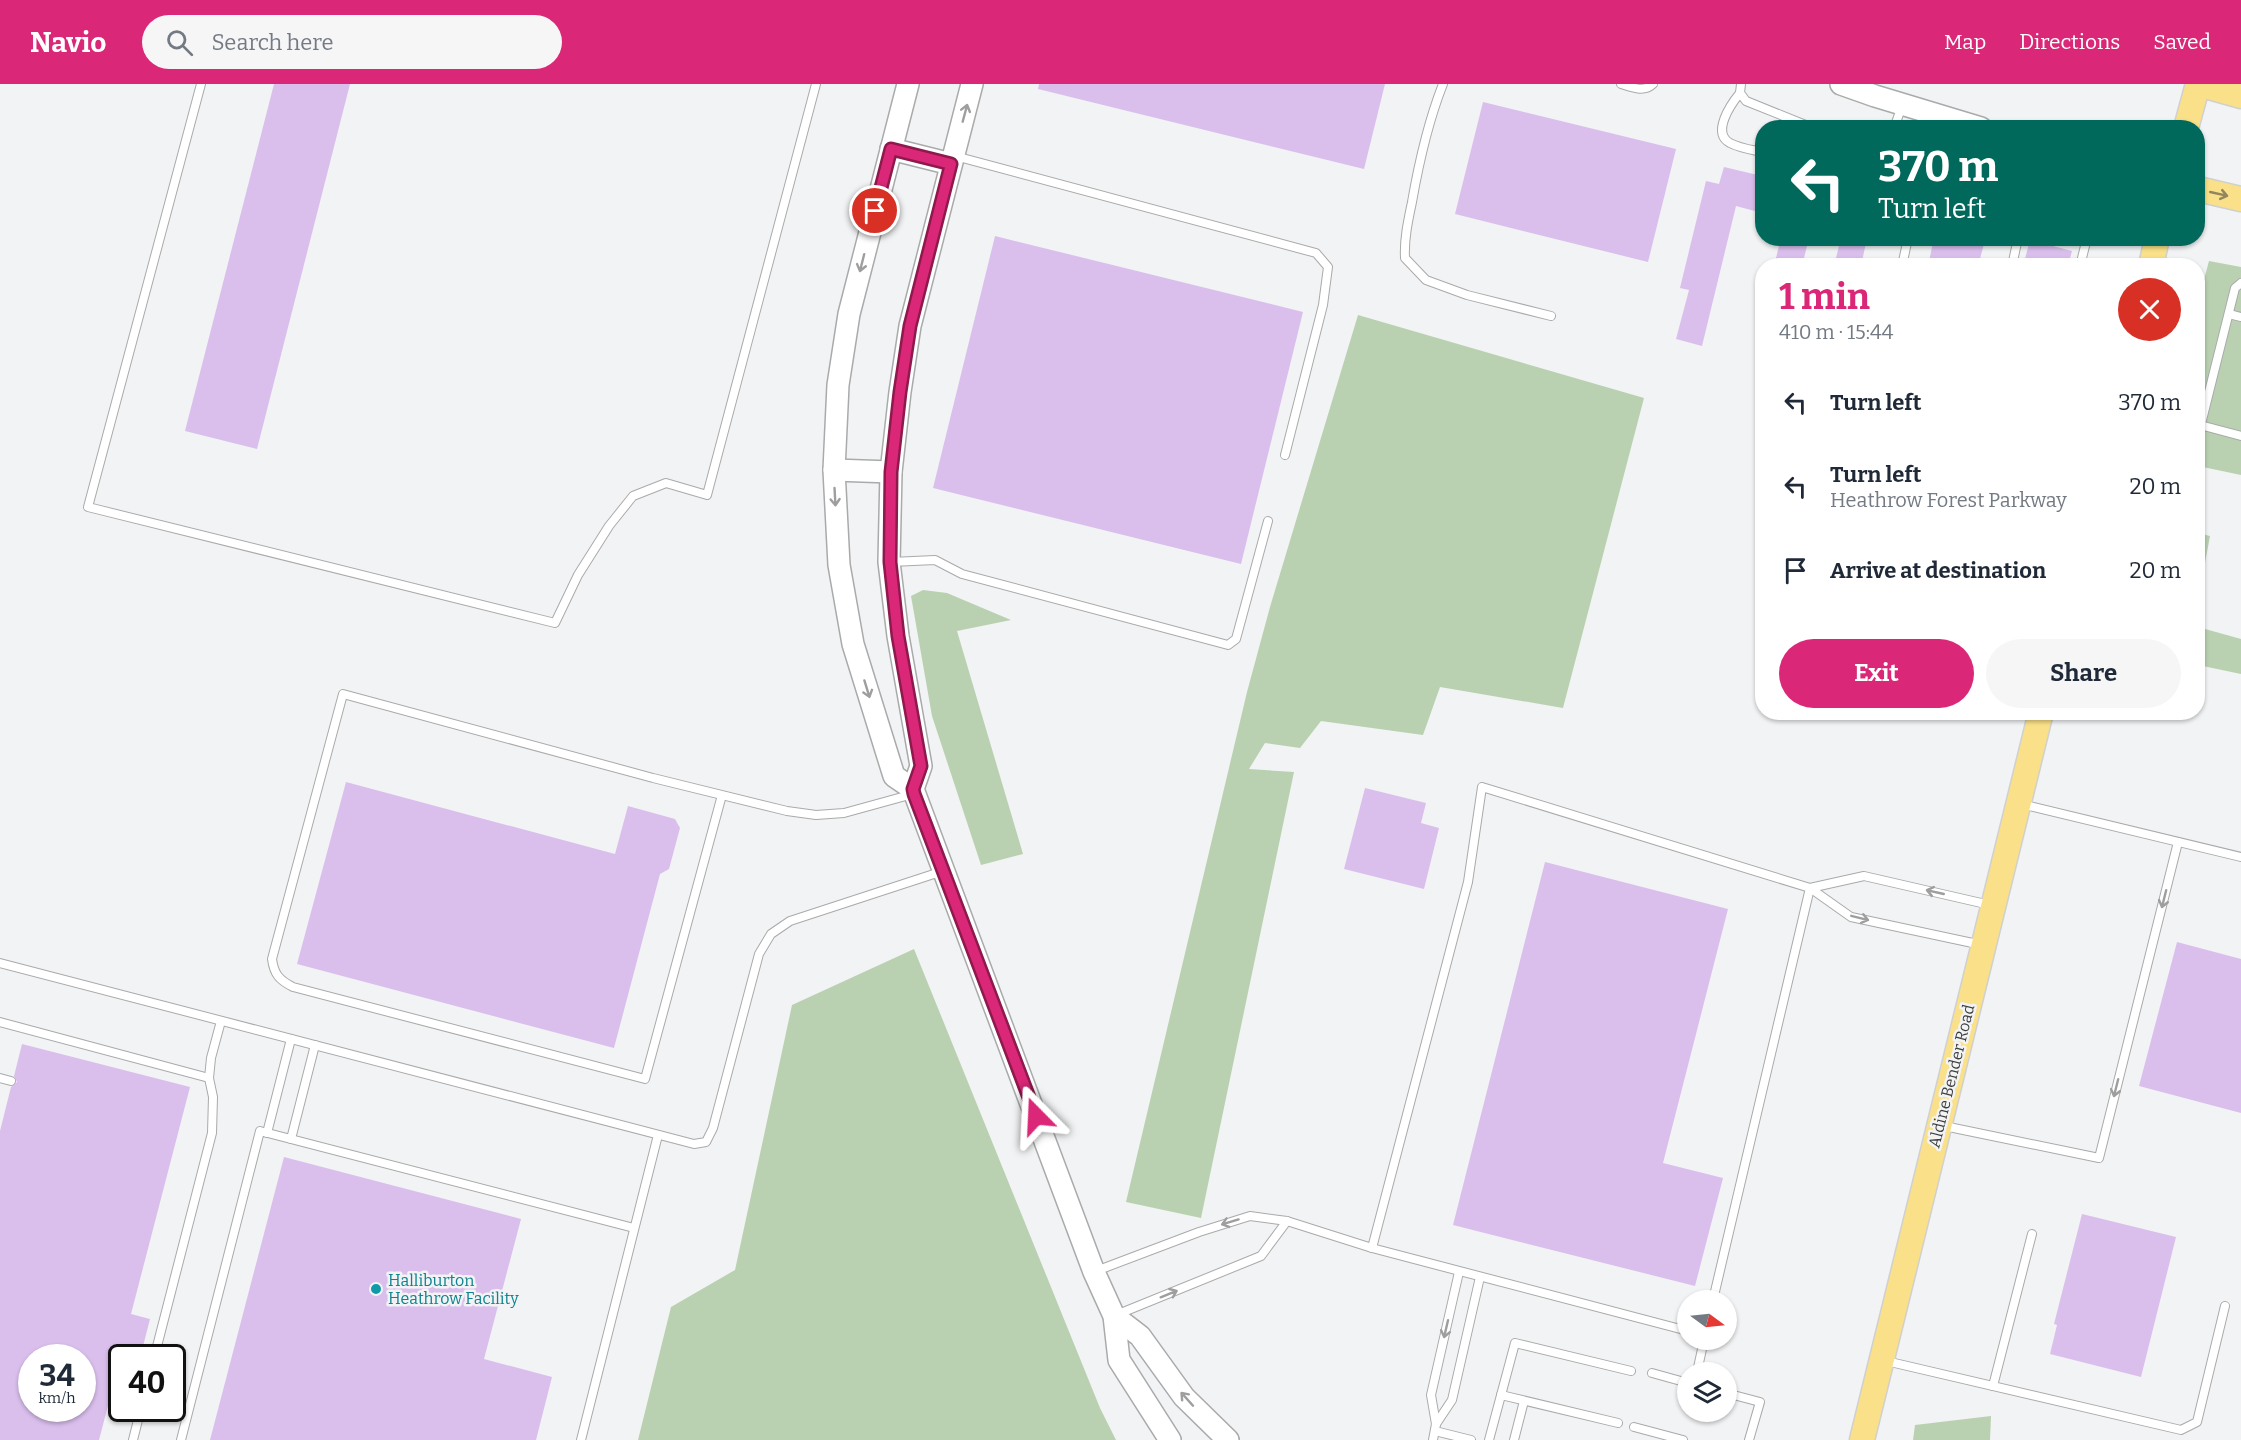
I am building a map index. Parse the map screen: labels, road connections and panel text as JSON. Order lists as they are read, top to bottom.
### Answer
{
  "streets": {
    "main road": ["Aldine Bender Road"]
  },
  "places": ["Halliburton Heathrow Facility"],
  "north": "right",
  "page": {
    "header": "Navio",
    "search": "Search here",
    "nav": ["Map", "Directions", "Saved"],
    "turn": ["370 m", "Turn left"],
    "heading": ["1 min", "410 m · 15:44"],
    "list": [
      {
        "name": "Turn left",
        "value": "370 m"
      },
      {
        "name": "Turn left",
        "note": "Heathrow Forest Parkway",
        "value": "20 m"
      },
      {
        "name": "Arrive at destination",
        "value": "20 m"
      }
    ],
    "buttons": ["Exit", "Share"],
    "speed": "34 km/h",
    "limit": "40"
  }
}
